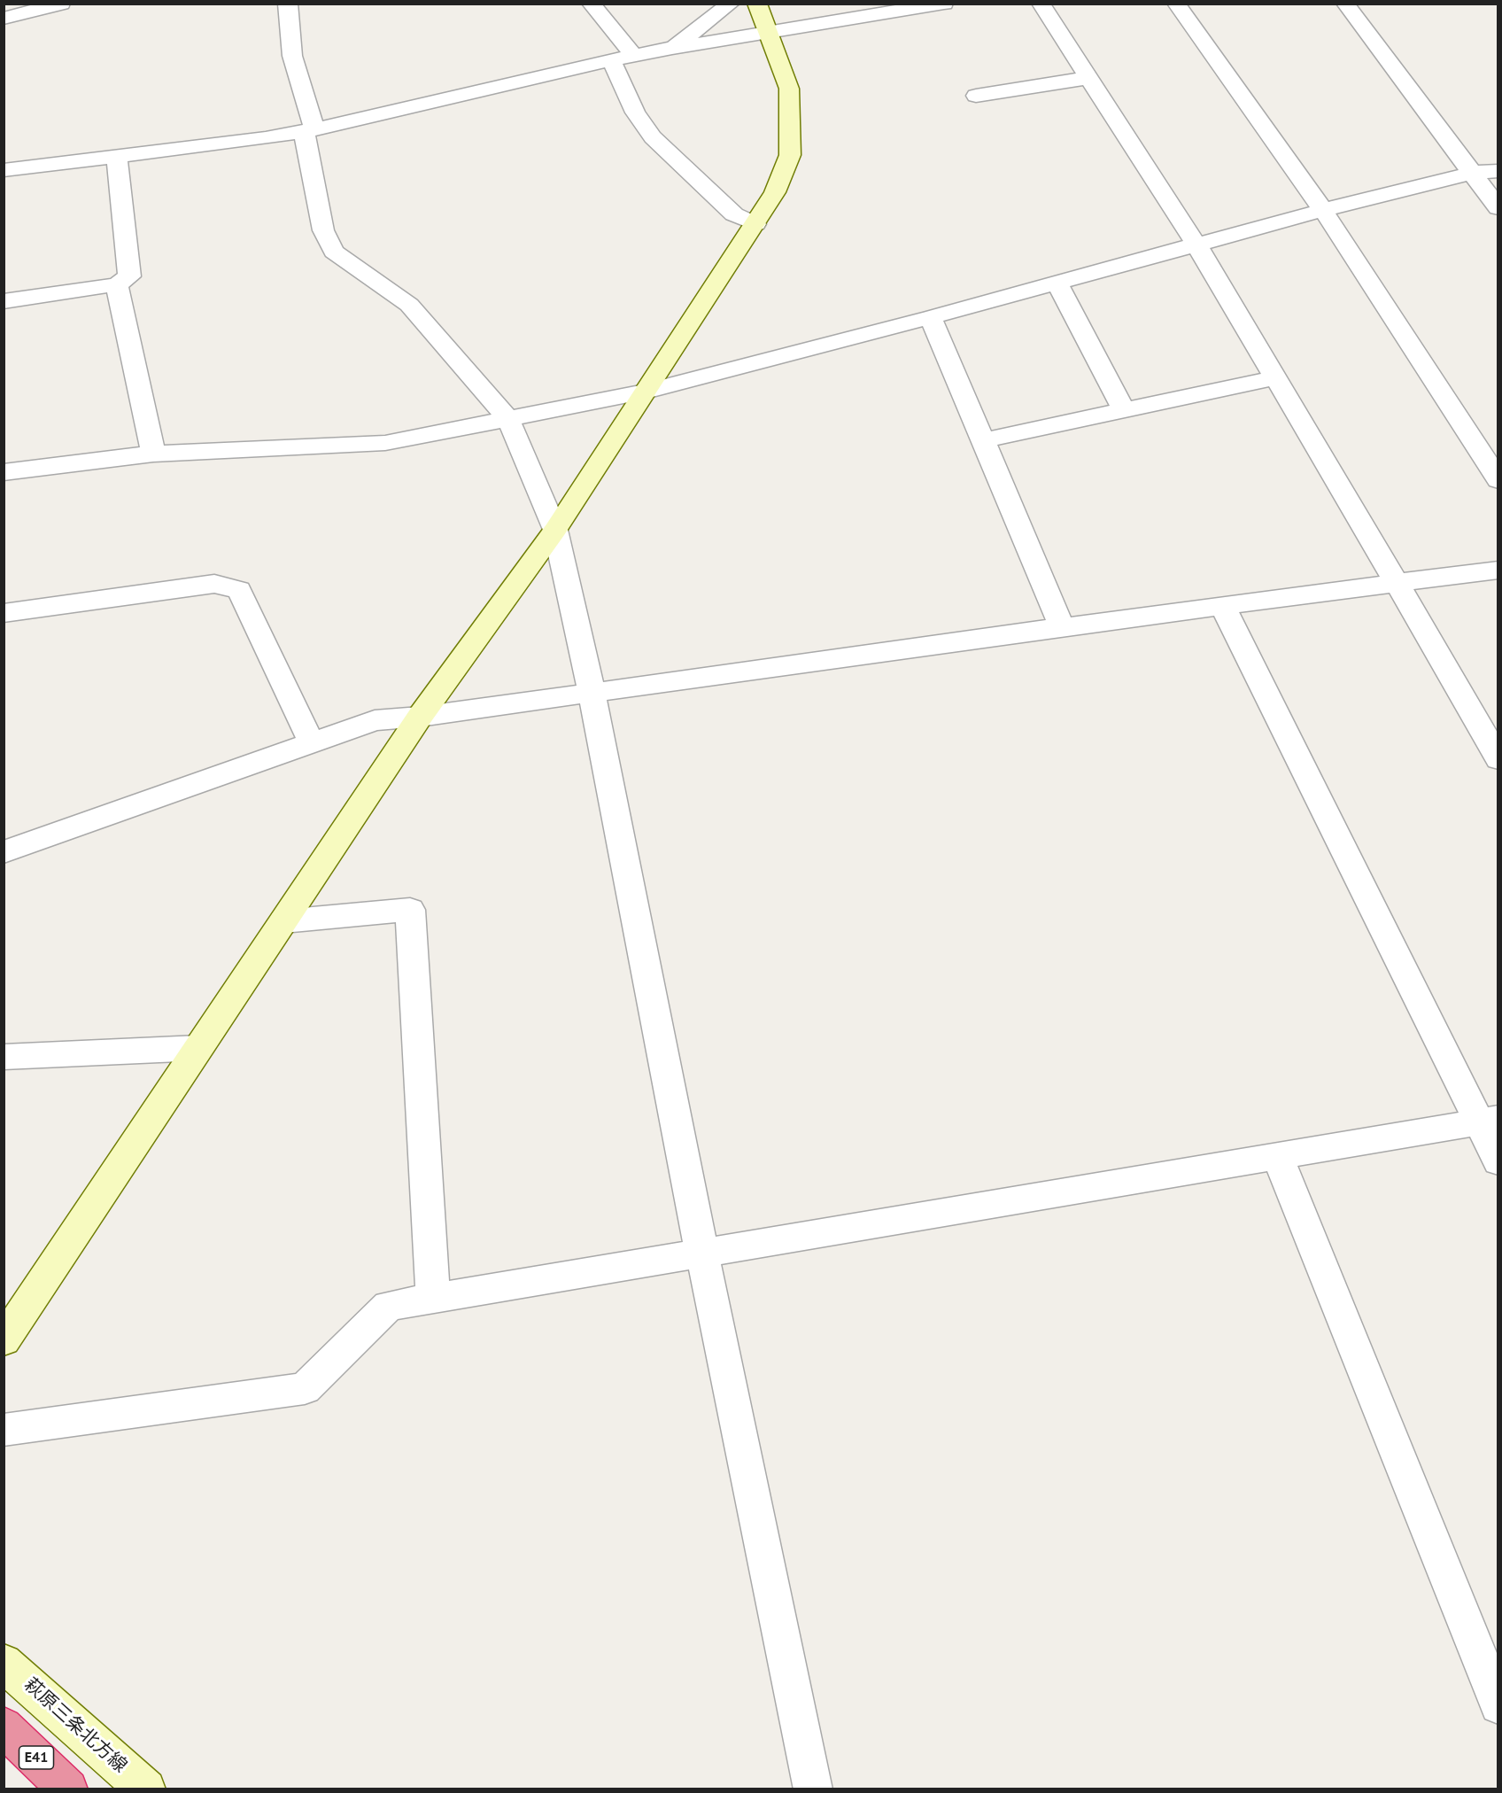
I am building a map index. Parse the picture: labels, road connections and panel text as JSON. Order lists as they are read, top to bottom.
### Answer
{
  "streets": {
    "highway": ["E41"],
    "street": ["萩原三条北方線"]
  }
}
